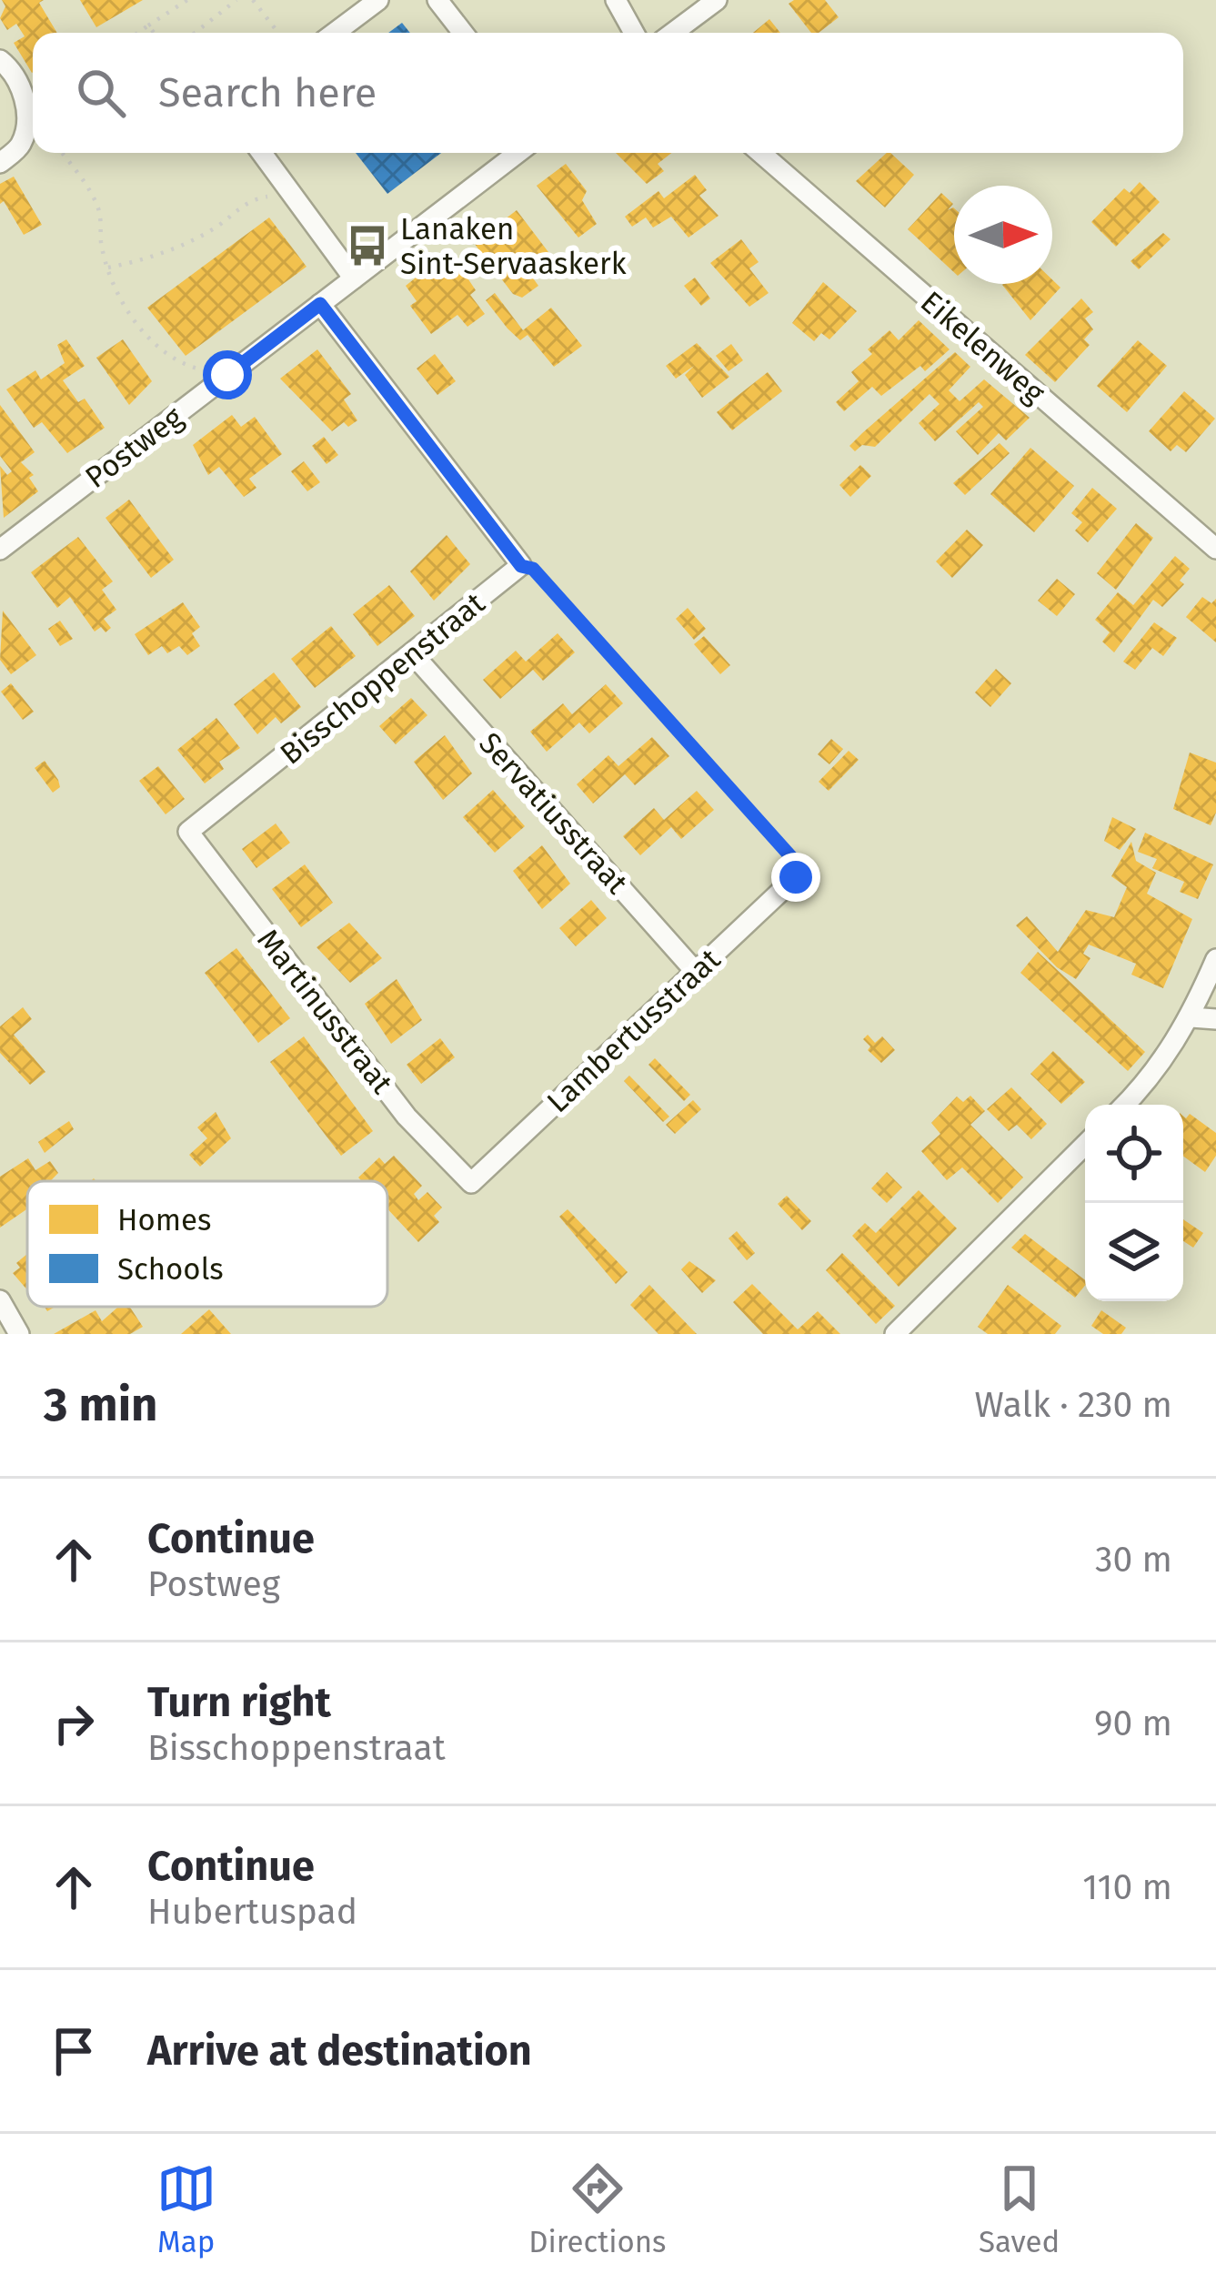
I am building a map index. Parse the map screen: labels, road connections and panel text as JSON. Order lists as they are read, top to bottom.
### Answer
{
  "streets": {
    "street": [
      "Eikelenweg",
      "Postweg",
      "Bisschoppenstraat",
      "Servatiusstraat",
      "Martinusstraat",
      "Lambertusstraat"
    ]
  },
  "crossings": [
    ["Bisschoppenstraat", "Servatiusstraat"],
    ["Bisschoppenstraat", "Martinusstraat"],
    ["Servatiusstraat", "Lambertusstraat"],
    ["Martinusstraat", "Lambertusstraat"]
  ],
  "places": {
    "bus stop": ["Lanaken Sint-Servaaskerk"]
  },
  "legend": ["Homes", "Schools"],
  "north": "right",
  "page": {
    "search": "Search here",
    "heading": ["3 min", "Walk · 230 m"],
    "list": [
      ["Continue", "Postweg", "30 m"],
      ["Turn right", "Bisschoppenstraat", "90 m"],
      ["Continue", "Hubertuspad", "110 m"],
      "Arrive at destination"
    ],
    "nav": ["Map", "Directions", "Saved"]
  }
}
